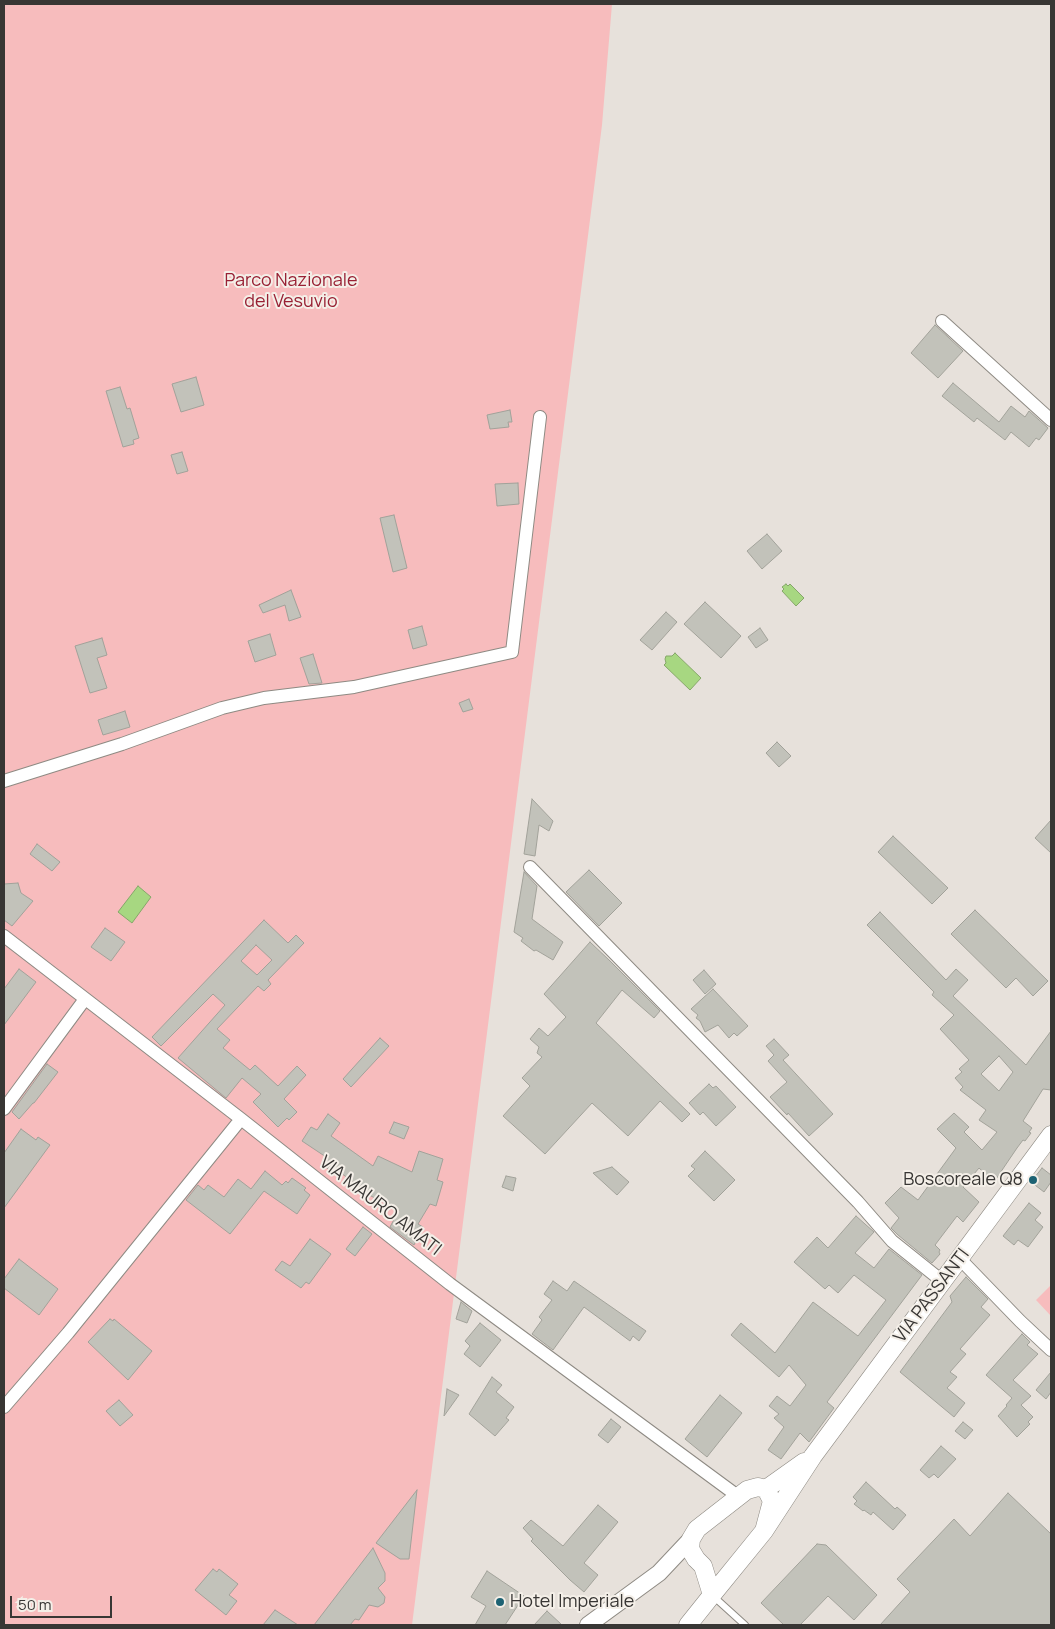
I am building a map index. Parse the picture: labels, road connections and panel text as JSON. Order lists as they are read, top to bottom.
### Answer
{
  "streets": {
    "main road": ["VIA PASSANTI"],
    "street": ["VIA MAURO AMATI"]
  },
  "crossings": [
    ["VIA MAURO AMATI", "VIA PASSANTI"]
  ],
  "parks": ["Parco Nazionale del Vesuvio"],
  "places": ["Boscoreale Q8", "Hotel Imperiale"],
  "scale_bar": "50 m"
}
